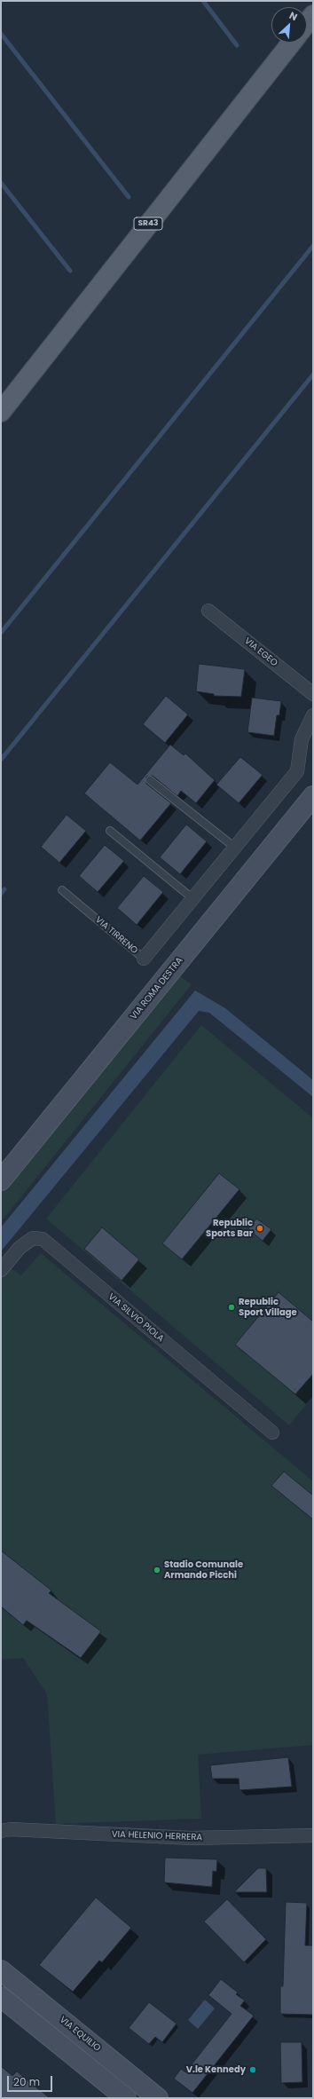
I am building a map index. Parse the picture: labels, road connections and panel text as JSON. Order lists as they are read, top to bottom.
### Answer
{
  "streets": {
    "main road": ["SR43"],
    "street": [
      "VIA EGEO",
      "VIA TIRRENO",
      "VIA ROMA DESTRA",
      "VIA SILVIO PIOLA",
      "VIA HELENIO HERRERA",
      "VIA EQUILIO"
    ]
  },
  "places": [
    "Republic Sports Bar",
    "Republic Sport Village",
    "Stadio Comunale Armando Picchi",
    "V.le Kennedy"
  ],
  "scale_bar": "20 m",
  "north": "top right"
}
